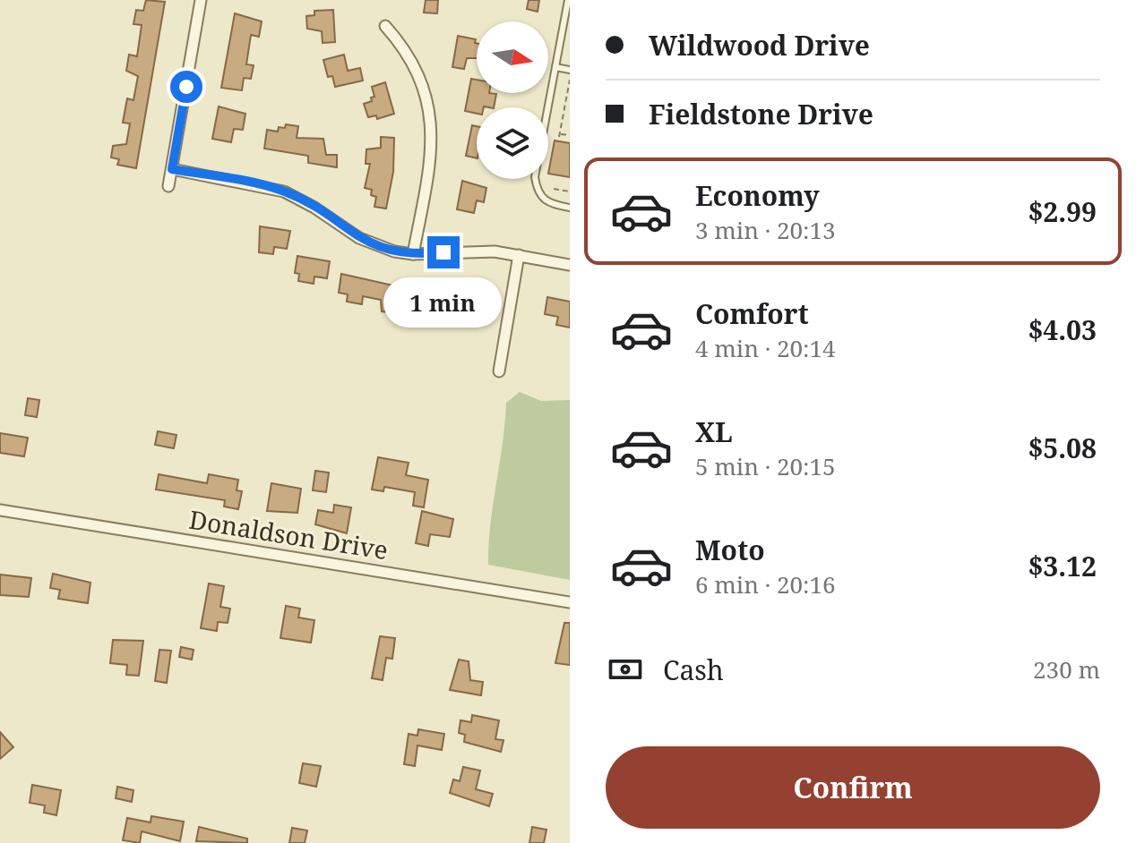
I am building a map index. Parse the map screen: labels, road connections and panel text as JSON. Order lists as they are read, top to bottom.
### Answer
{
  "streets": {
    "street": ["Donaldson Drive"]
  },
  "north": "right",
  "page": {
    "banner": ["Wildwood Drive", "Fieldstone Drive"],
    "list": [
      {
        "name": "Economy",
        "note": "3 min · 20:13",
        "value": "$2.99"
      },
      {
        "name": "Comfort",
        "note": "4 min · 20:14",
        "value": "$4.03"
      },
      {
        "name": "XL",
        "note": "5 min · 20:15",
        "value": "$5.08"
      },
      {
        "name": "Moto",
        "note": "6 min · 20:16",
        "value": "$3.12"
      }
    ],
    "bubble": "1 min",
    "pay": ["Cash", "230 m"],
    "buttons": "Confirm"
  }
}
